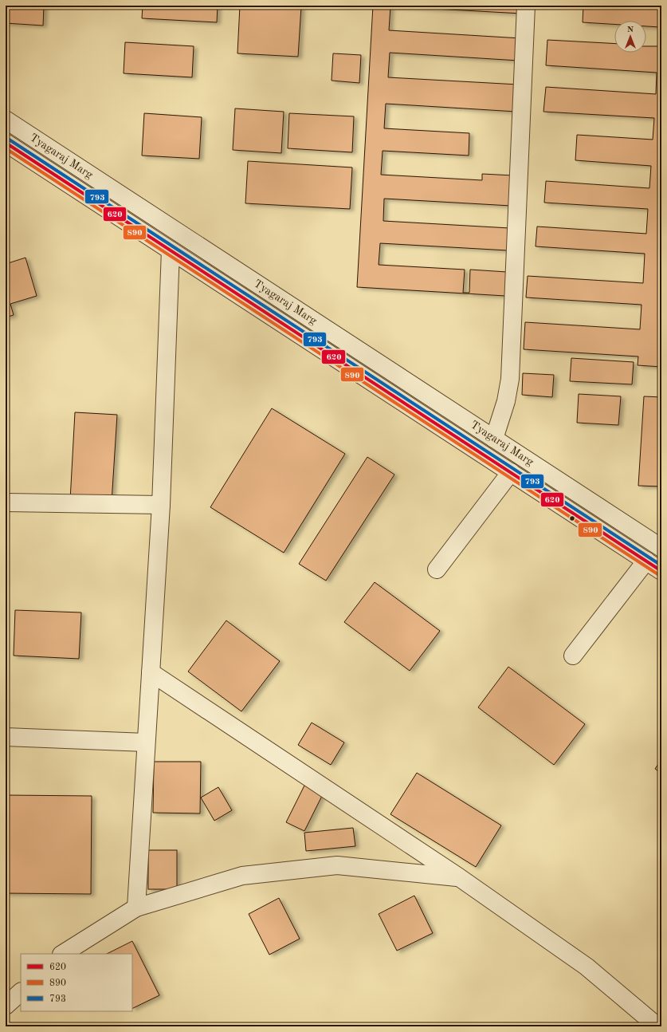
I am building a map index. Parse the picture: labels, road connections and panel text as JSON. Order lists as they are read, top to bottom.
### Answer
{
  "streets": {
    "street": ["Tyagaraj Marg"]
  },
  "lines": ["transit line 793", "transit line 620", "transit line 890"],
  "legend": ["620", "890", "793"],
  "north": "top"
}
